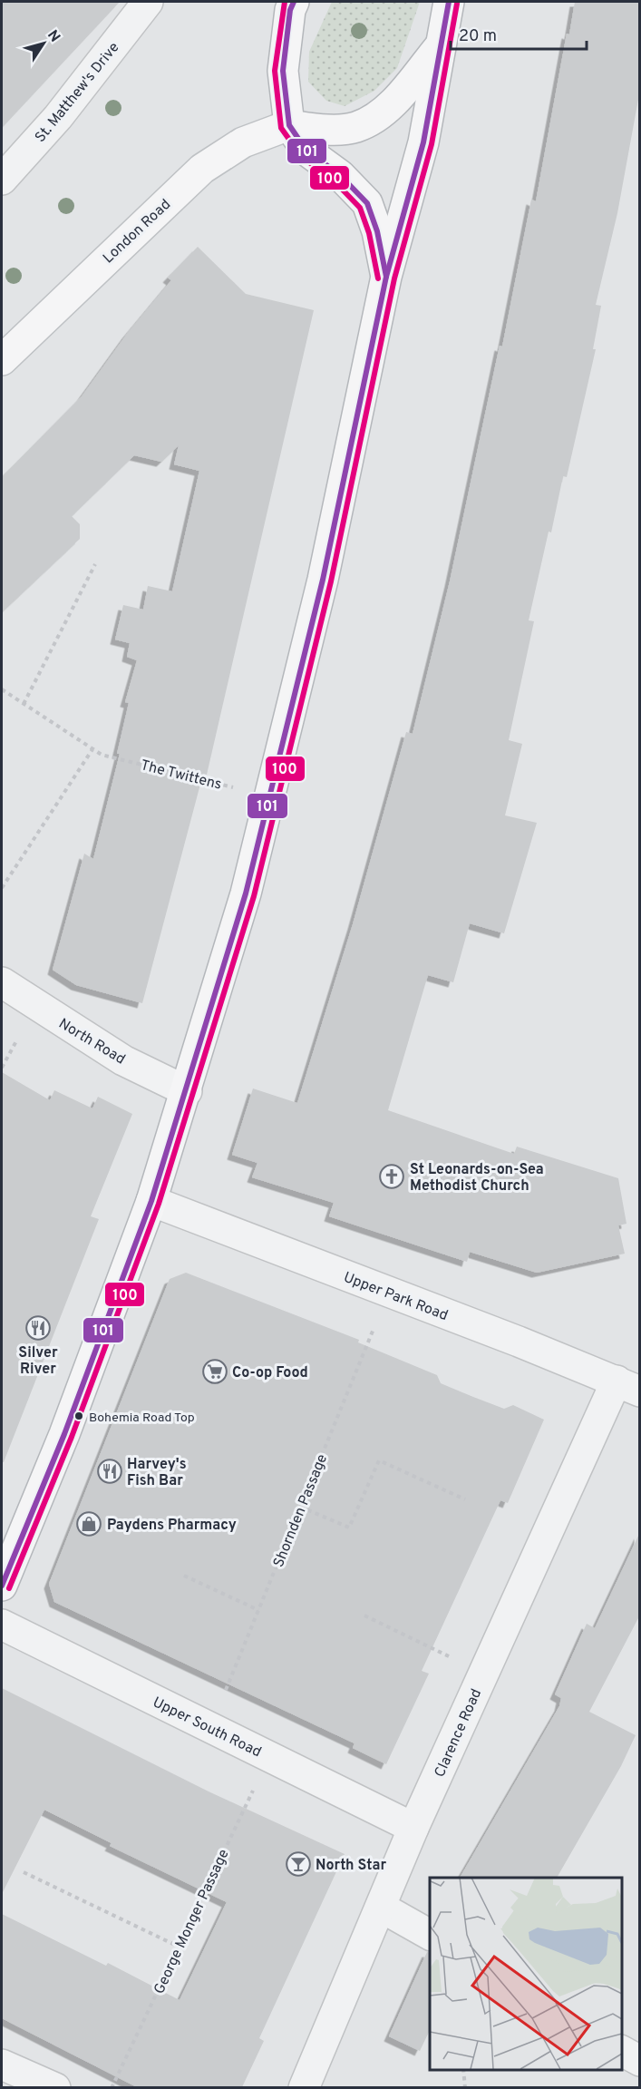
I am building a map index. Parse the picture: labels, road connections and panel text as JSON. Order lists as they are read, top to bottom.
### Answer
{
  "streets": {
    "main road": ["London Road"],
    "street": [
      "St. Matthew's Drive",
      "North Road",
      "Upper Park Road",
      "Upper South Road",
      "Clarence Road"
    ],
    "path": ["The Twittens", "Shornden Passage", "George Monger Passage"]
  },
  "crossings": [
    ["Upper Park Road", "Shornden Passage"],
    ["Upper Park Road", "Clarence Road"],
    ["Shornden Passage", "Upper South Road"],
    ["Upper South Road", "Clarence Road"],
    ["Upper South Road", "George Monger Passage"]
  ],
  "places": {
    "church": ["St Leonards-on-Sea Methodist Church"],
    "restaurant": ["Silver River", "Harvey's Fish Bar"],
    "supermarket": ["Co-op Food"],
    "other": ["Bohemia Road Top"],
    "shop": ["Paydens Pharmacy"],
    "bar": ["North Star"]
  },
  "lines": ["transit line 101", "transit line 100"],
  "scale_bar": "20 m",
  "north": "top right"
}
